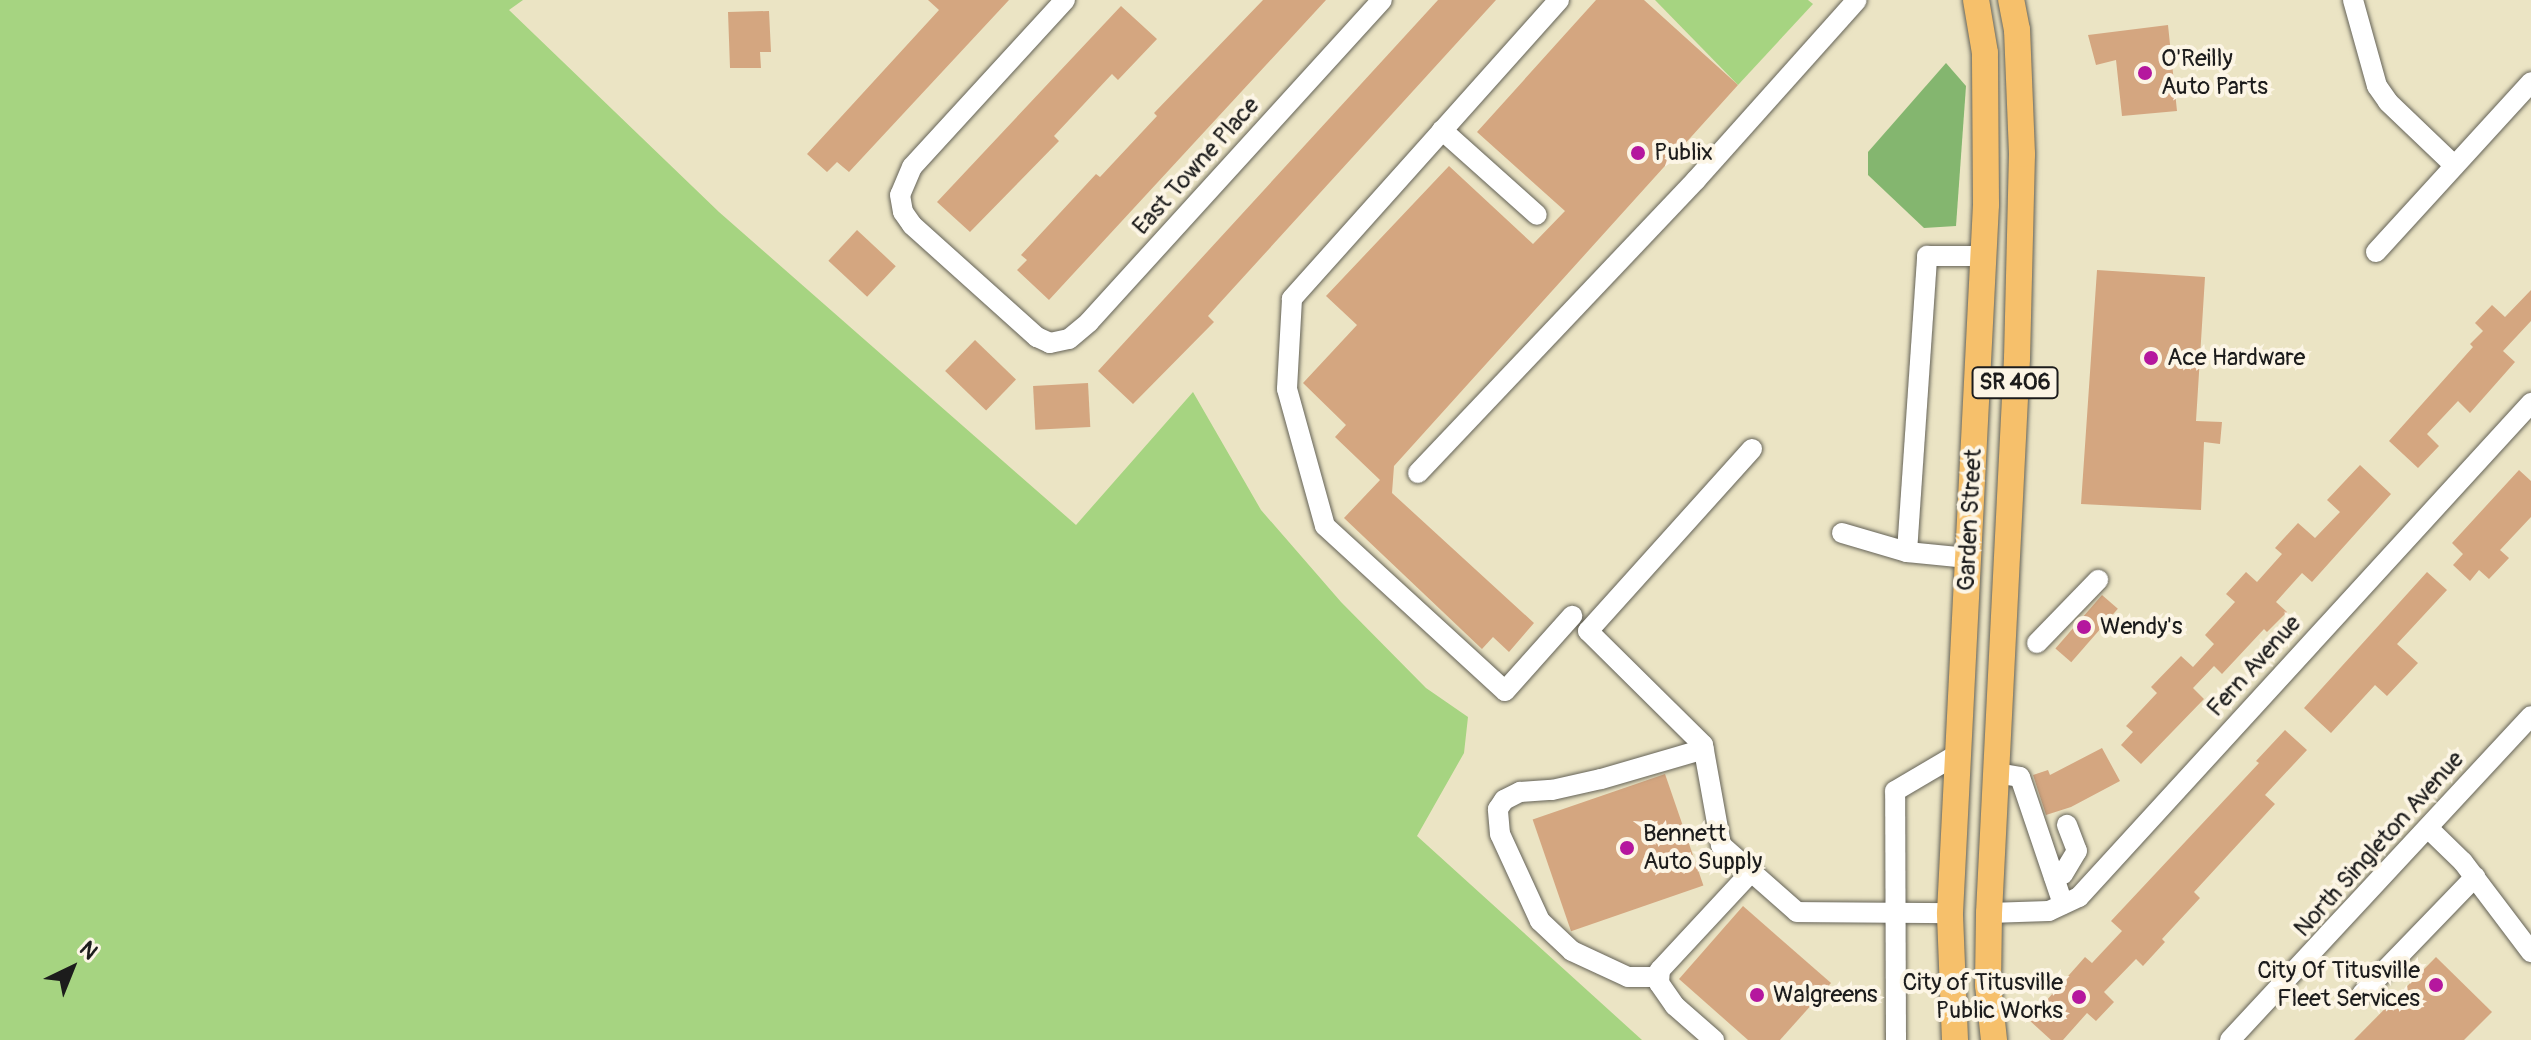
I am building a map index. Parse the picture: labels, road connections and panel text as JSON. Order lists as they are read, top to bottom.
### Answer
{
  "streets": {
    "main road": ["SR 406", "Garden Street"],
    "street": ["East Towne Place", "Fern Avenue", "North Singleton Avenue"]
  },
  "crossings": [
    ["Garden Street", "Fern Avenue"]
  ],
  "places": [
    "O'Reilly Auto Parts",
    "Publix",
    "Ace Hardware",
    "Wendy's",
    "Bennett Auto Supply",
    "City Of Titusville Fleet Services",
    "Walgreens",
    "City of Titusville Public Works"
  ],
  "north": "top right"
}
